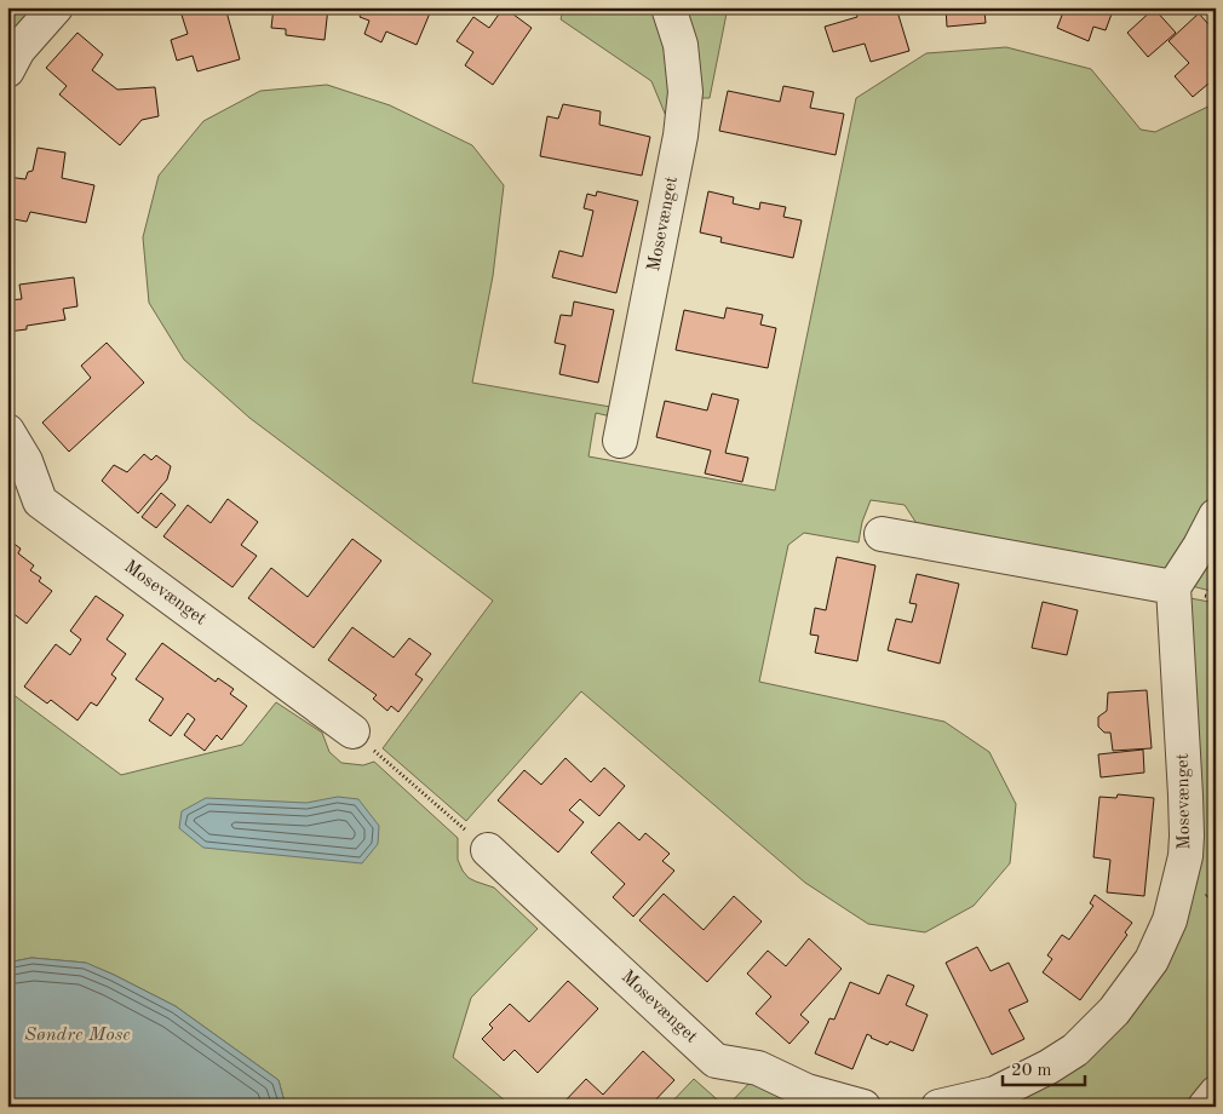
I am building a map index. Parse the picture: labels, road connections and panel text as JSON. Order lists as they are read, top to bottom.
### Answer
{
  "streets": {
    "street": ["Mosevænget"]
  },
  "water": ["Søndre Mose"],
  "scale_bar": "20 m"
}
